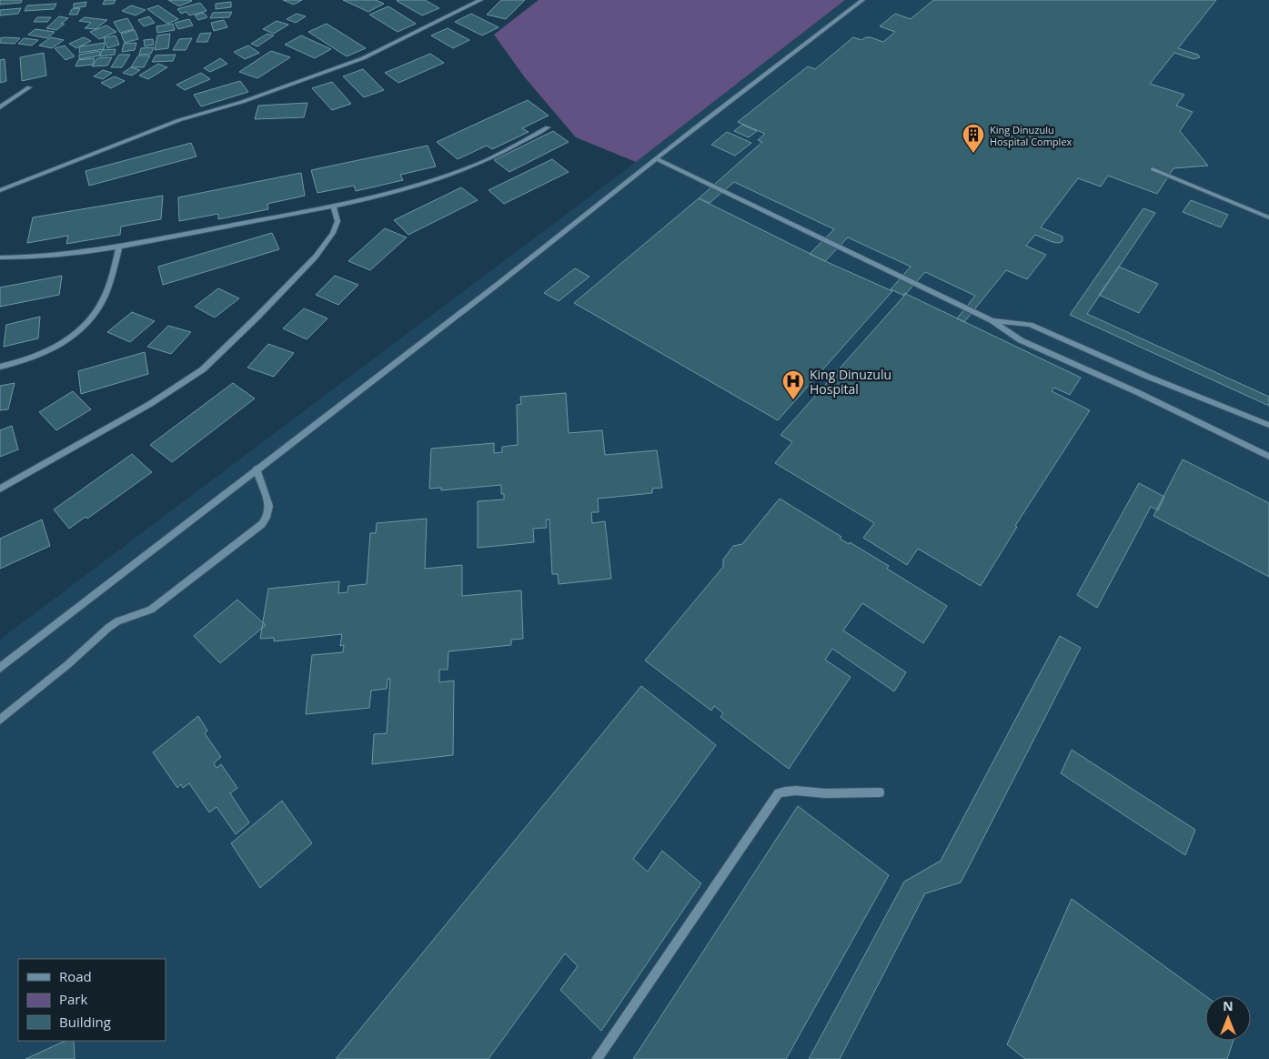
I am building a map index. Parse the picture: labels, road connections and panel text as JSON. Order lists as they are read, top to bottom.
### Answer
{
  "places": {
    "building": ["King Dinuzulu Hospital Complex"],
    "hospital": ["King Dinuzulu Hospital"]
  },
  "legend": ["Road", "Park", "Building"],
  "north": "top"
}
